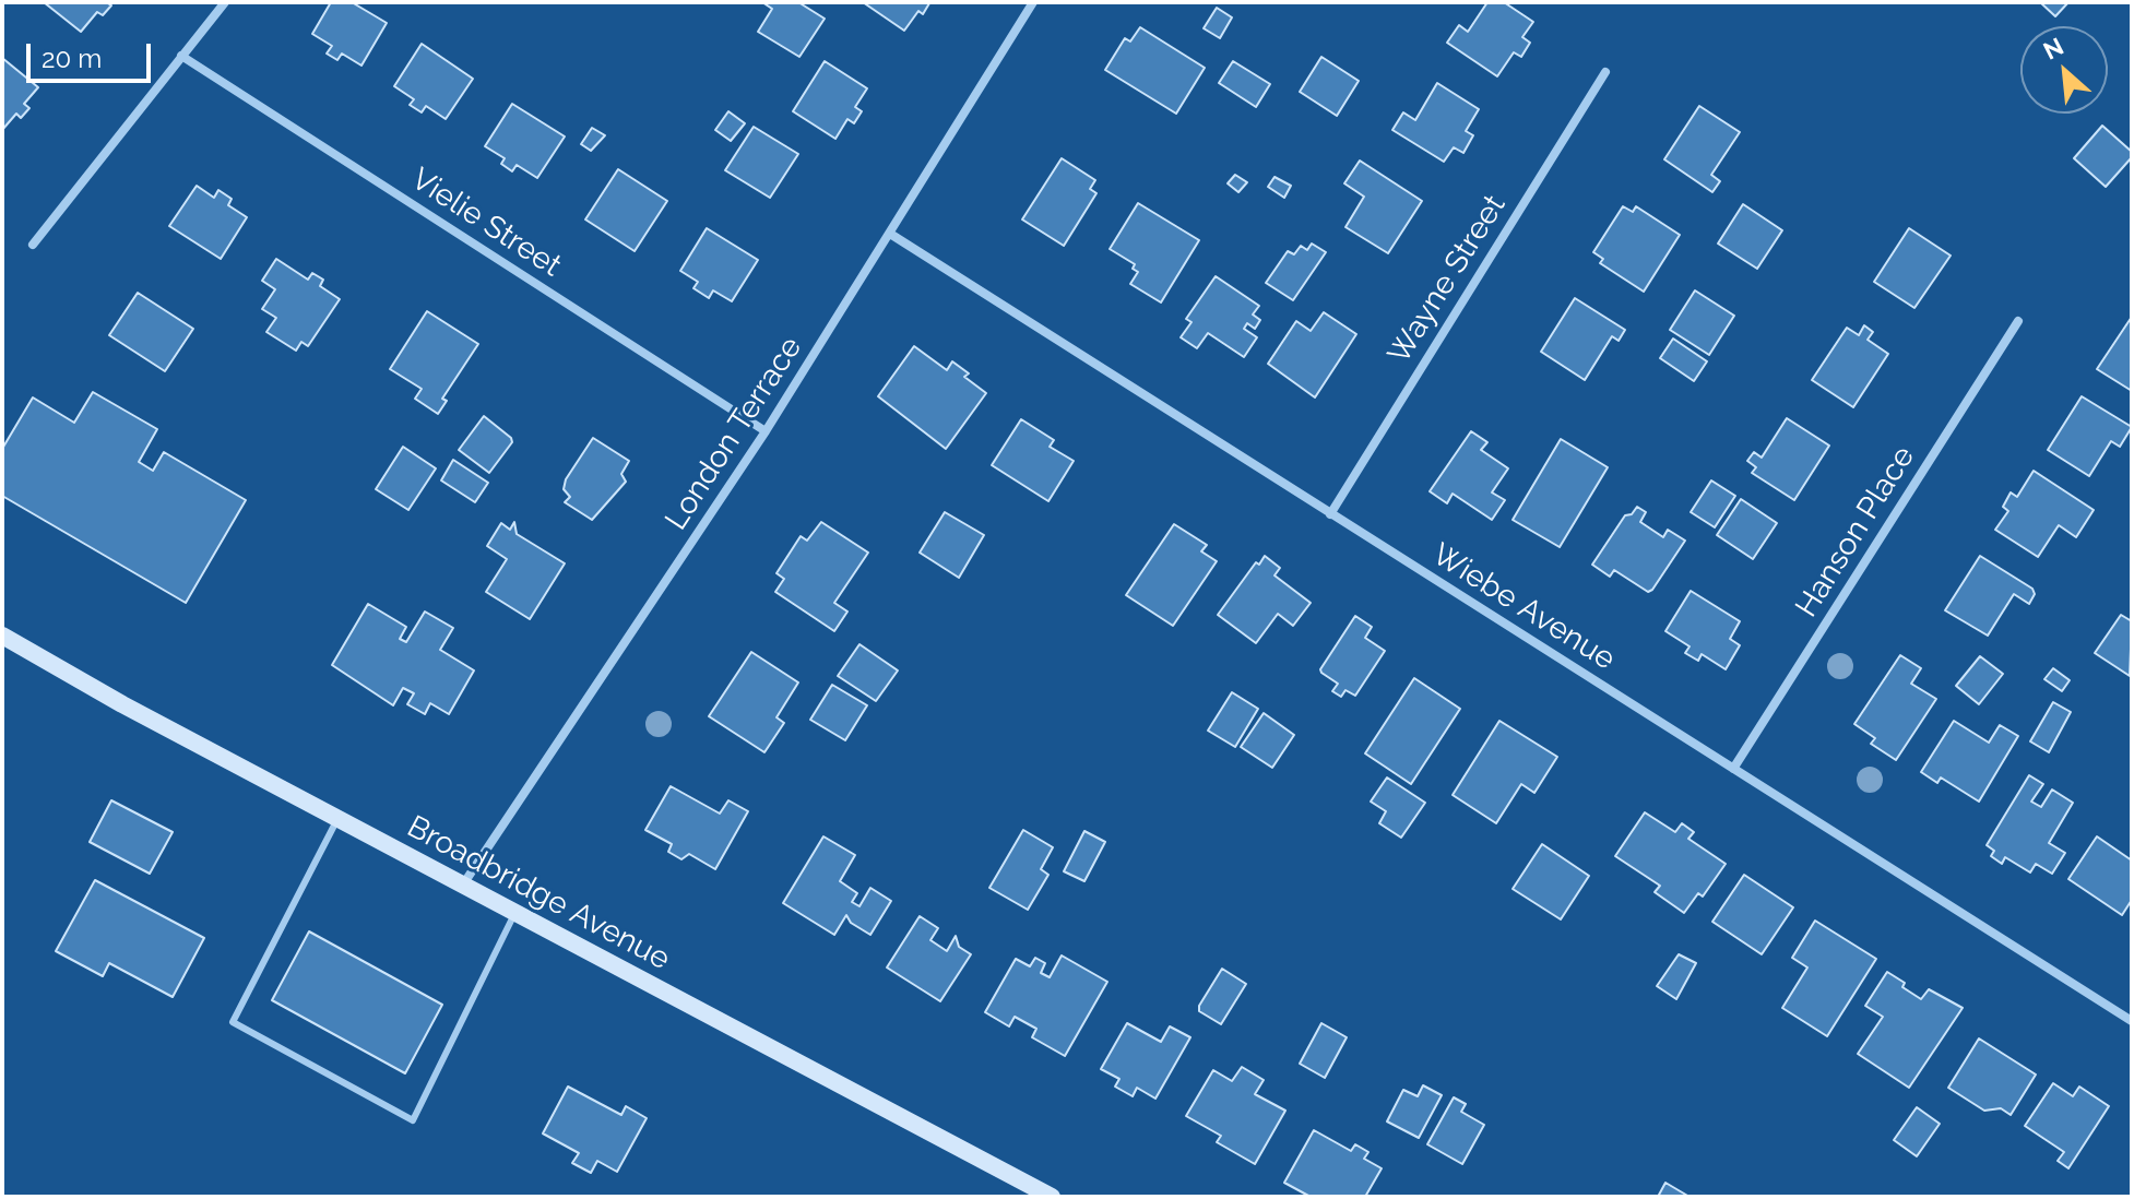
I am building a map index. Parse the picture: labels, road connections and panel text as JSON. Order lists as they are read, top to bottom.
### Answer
{
  "streets": {
    "main road": ["Broadbridge Avenue"],
    "street": [
      "Vielie Street",
      "Wayne Street",
      "London Terrace",
      "Hanson Place",
      "Wiebe Avenue"
    ]
  },
  "crossings": [
    ["Vielie Street", "London Terrace"],
    ["Wayne Street", "Wiebe Avenue"],
    ["London Terrace", "Wiebe Avenue"],
    ["London Terrace", "Broadbridge Avenue"],
    ["Hanson Place", "Wiebe Avenue"]
  ],
  "scale_bar": "20 m",
  "north": "top left"
}
